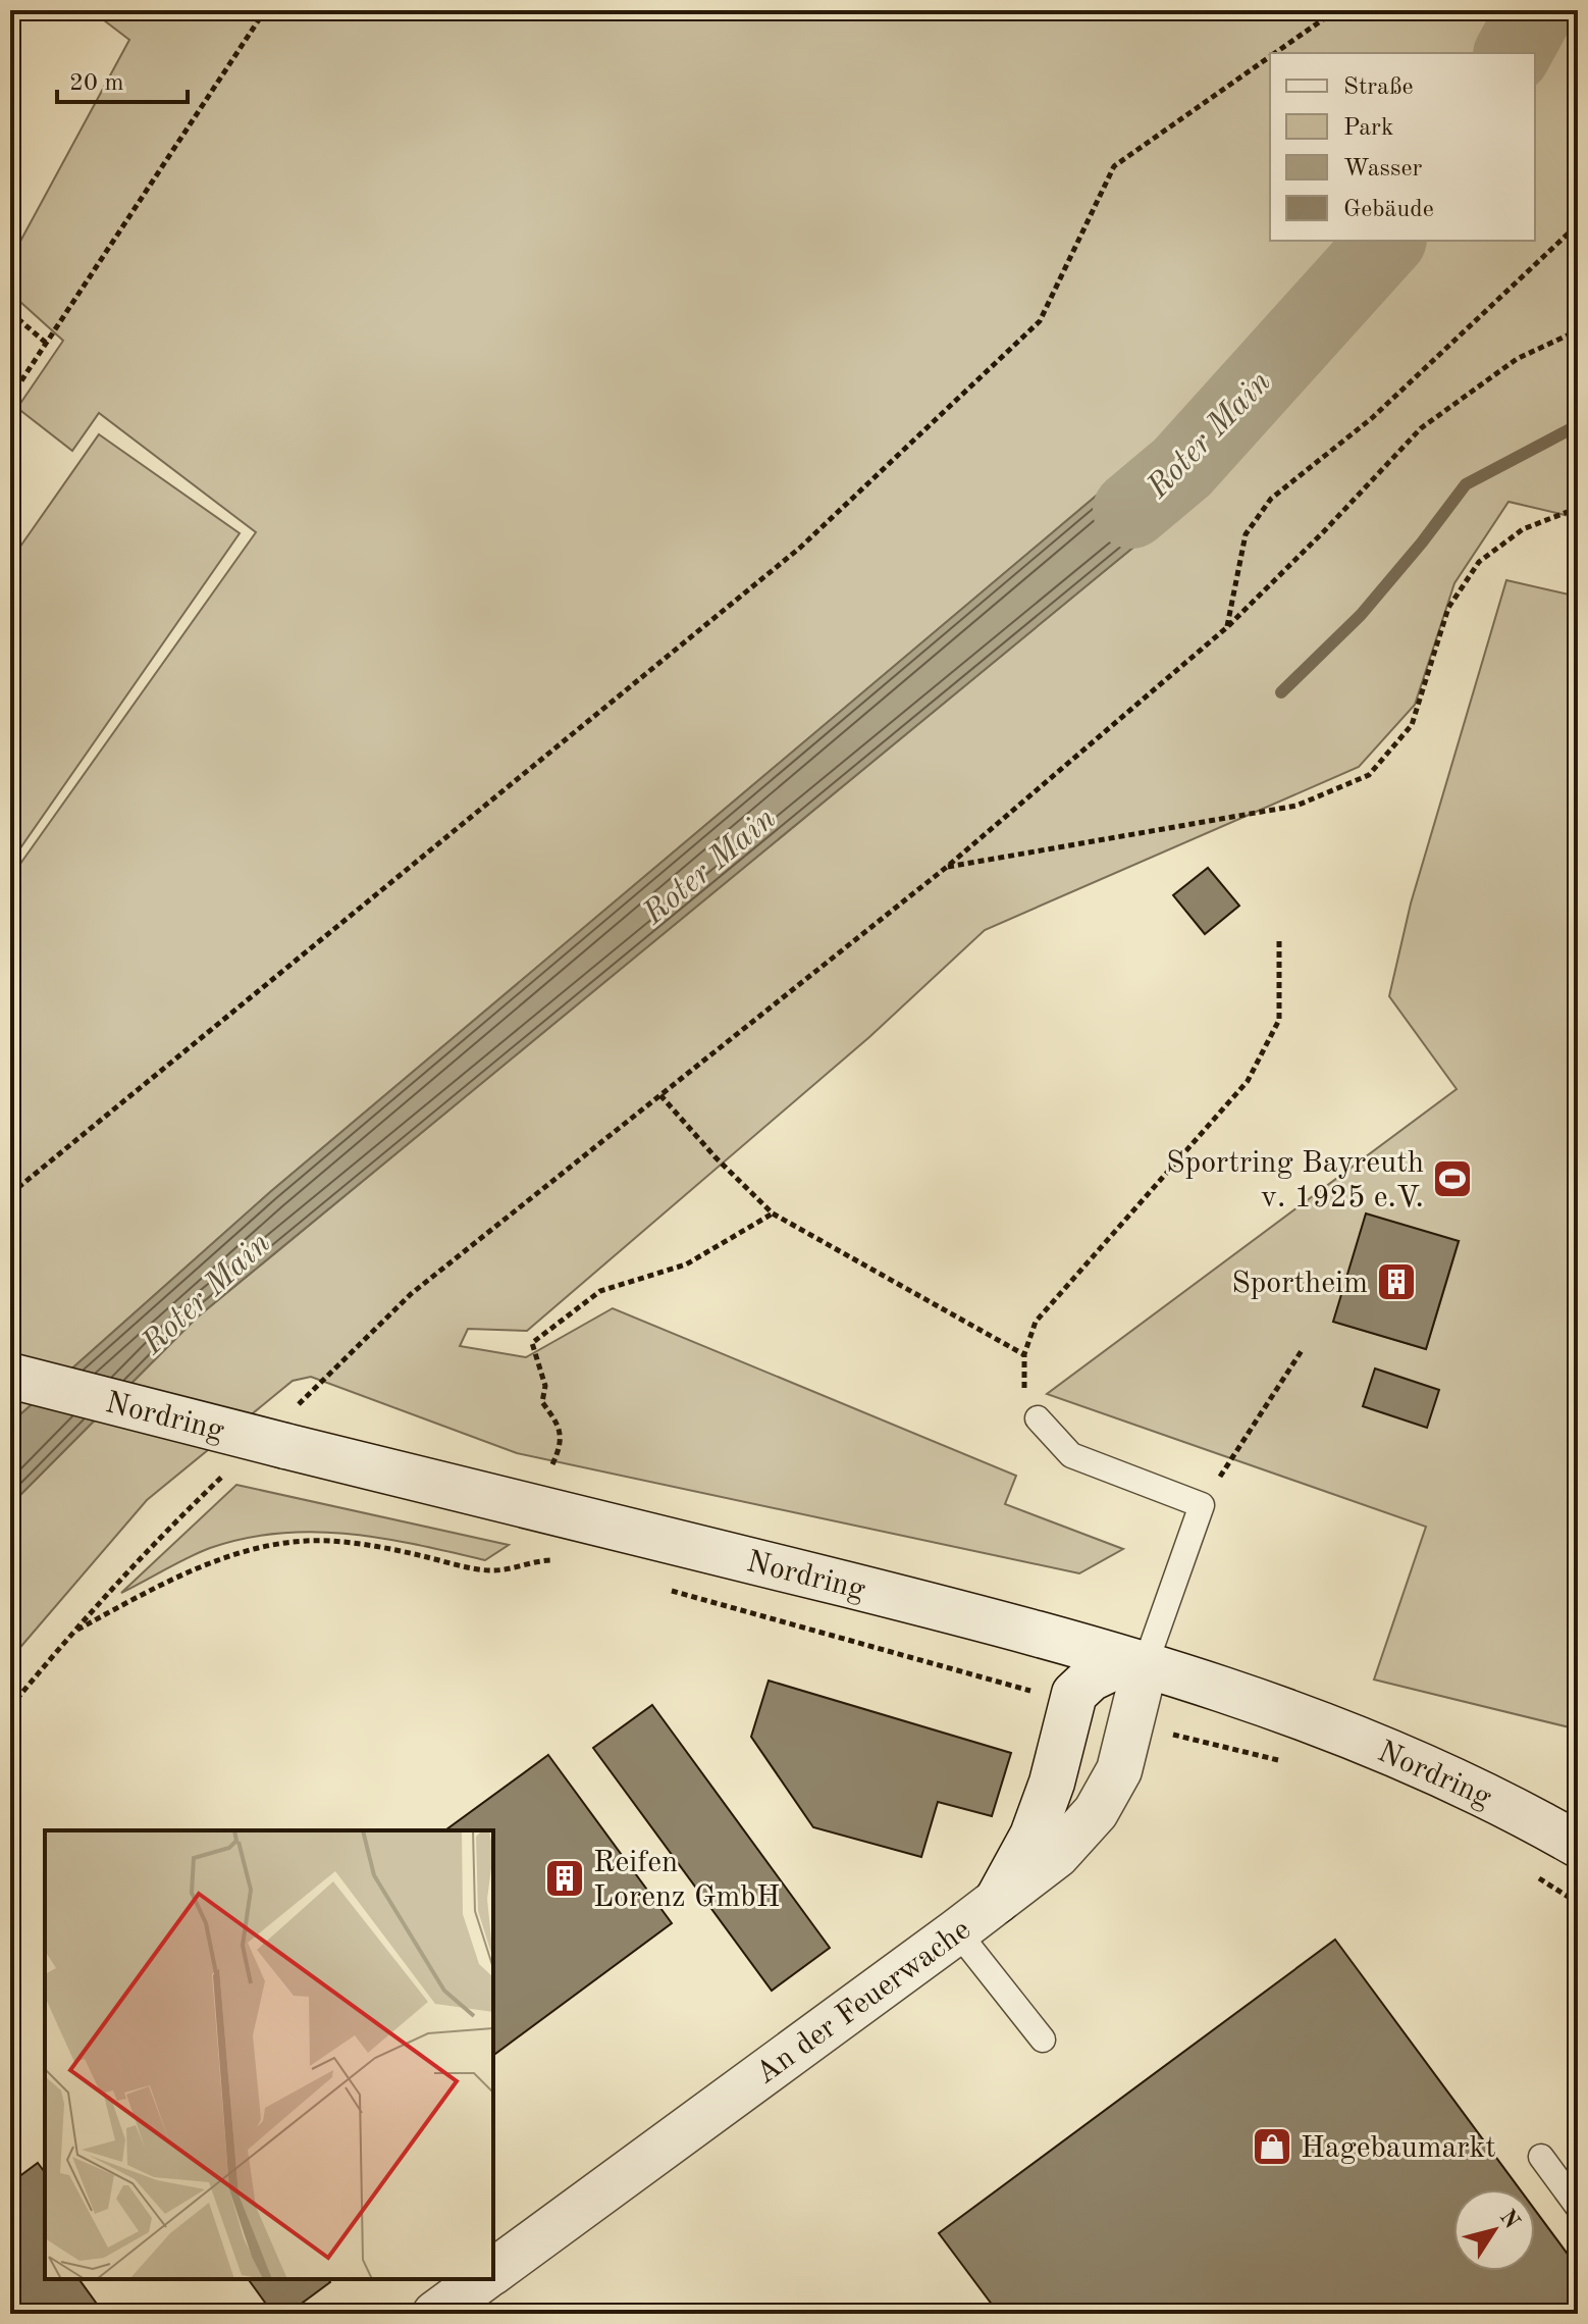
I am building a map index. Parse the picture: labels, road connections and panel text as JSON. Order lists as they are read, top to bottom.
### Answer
{
  "streets": {
    "main road": ["Nordring", "An der Feuerwache"]
  },
  "crossings": [
    ["Nordring", "An der Feuerwache"]
  ],
  "water": ["Roter Main"],
  "places": {
    "sports": ["Sportring Bayreuth v. 1925 e.V."],
    "building": ["Sportheim", "Reifen Lorenz GmbH"],
    "shop": ["Hagebaumarkt"]
  },
  "legend": [
    "Straße",
    "Park",
    "Wasser",
    "Gebäude"
  ],
  "scale_bar": "20 m",
  "north": "top right"
}
